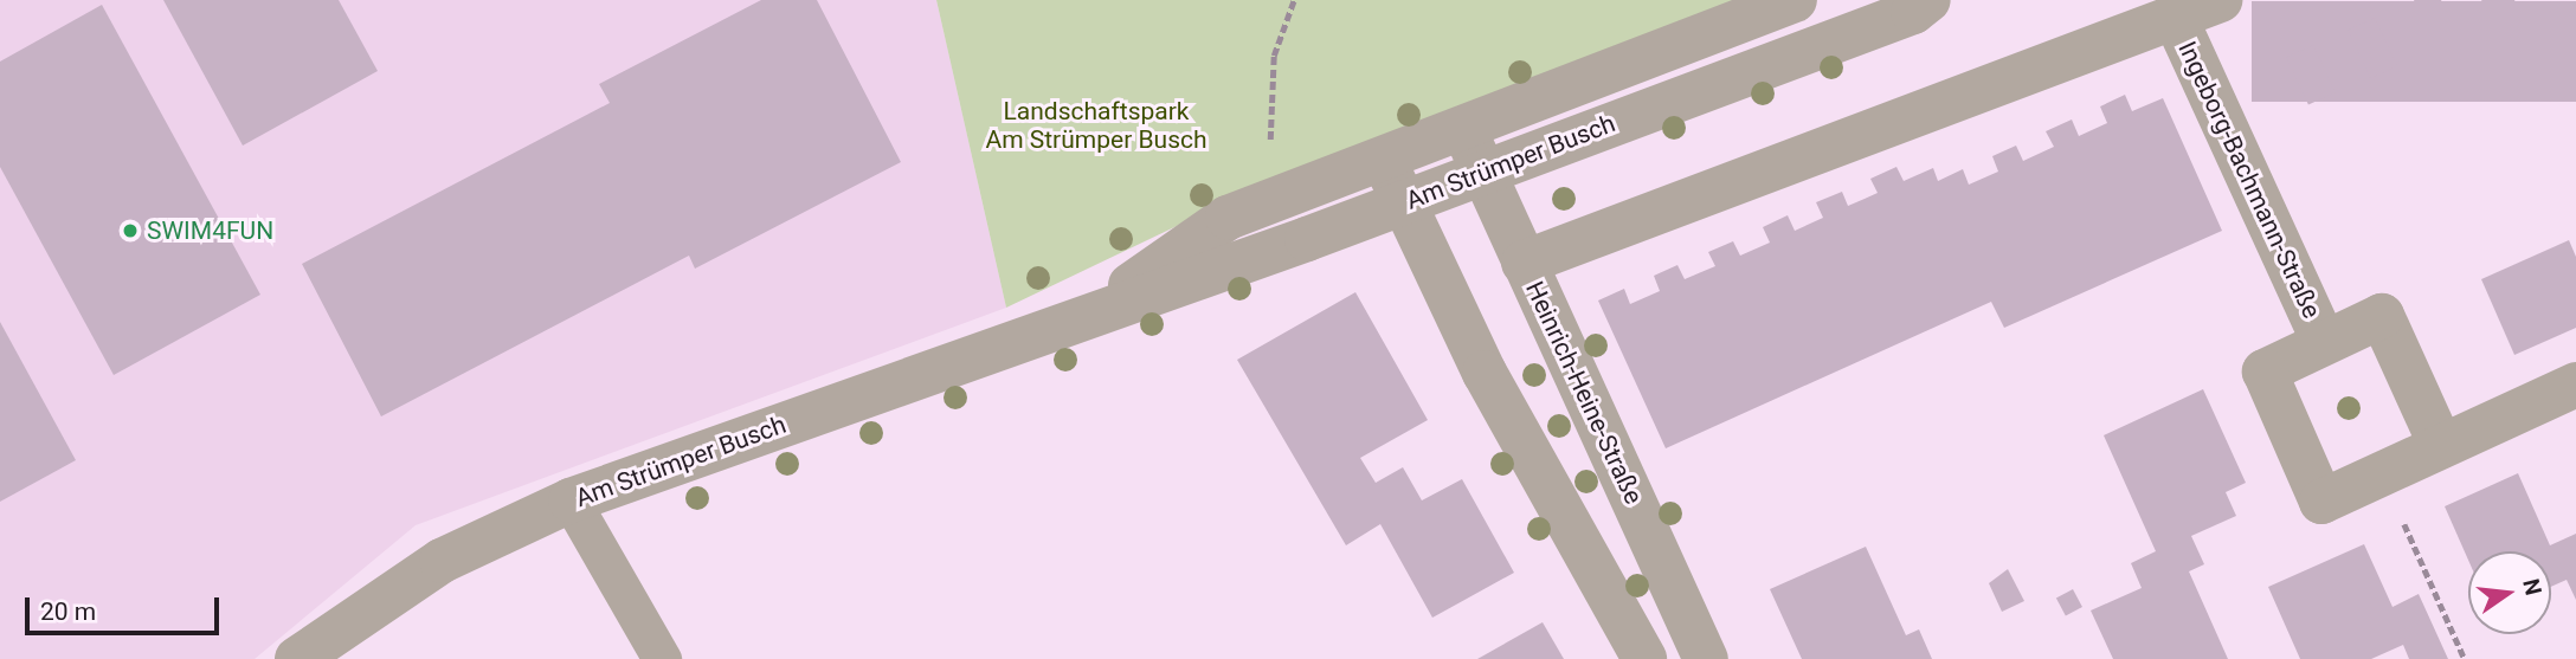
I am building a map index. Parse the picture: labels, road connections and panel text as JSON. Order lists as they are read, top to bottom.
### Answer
{
  "streets": {
    "street": ["Am Strümper Busch", "Ingeborg-Bachmann-Straße", "Heinrich-Heine-Straße"]
  },
  "crossings": [
    ["Am Strümper Busch", "Heinrich-Heine-Straße"]
  ],
  "parks": ["Landschaftspark Am Strümper Busch"],
  "places": ["SWIM4FUN"],
  "scale_bar": "20 m",
  "north": "right"
}
